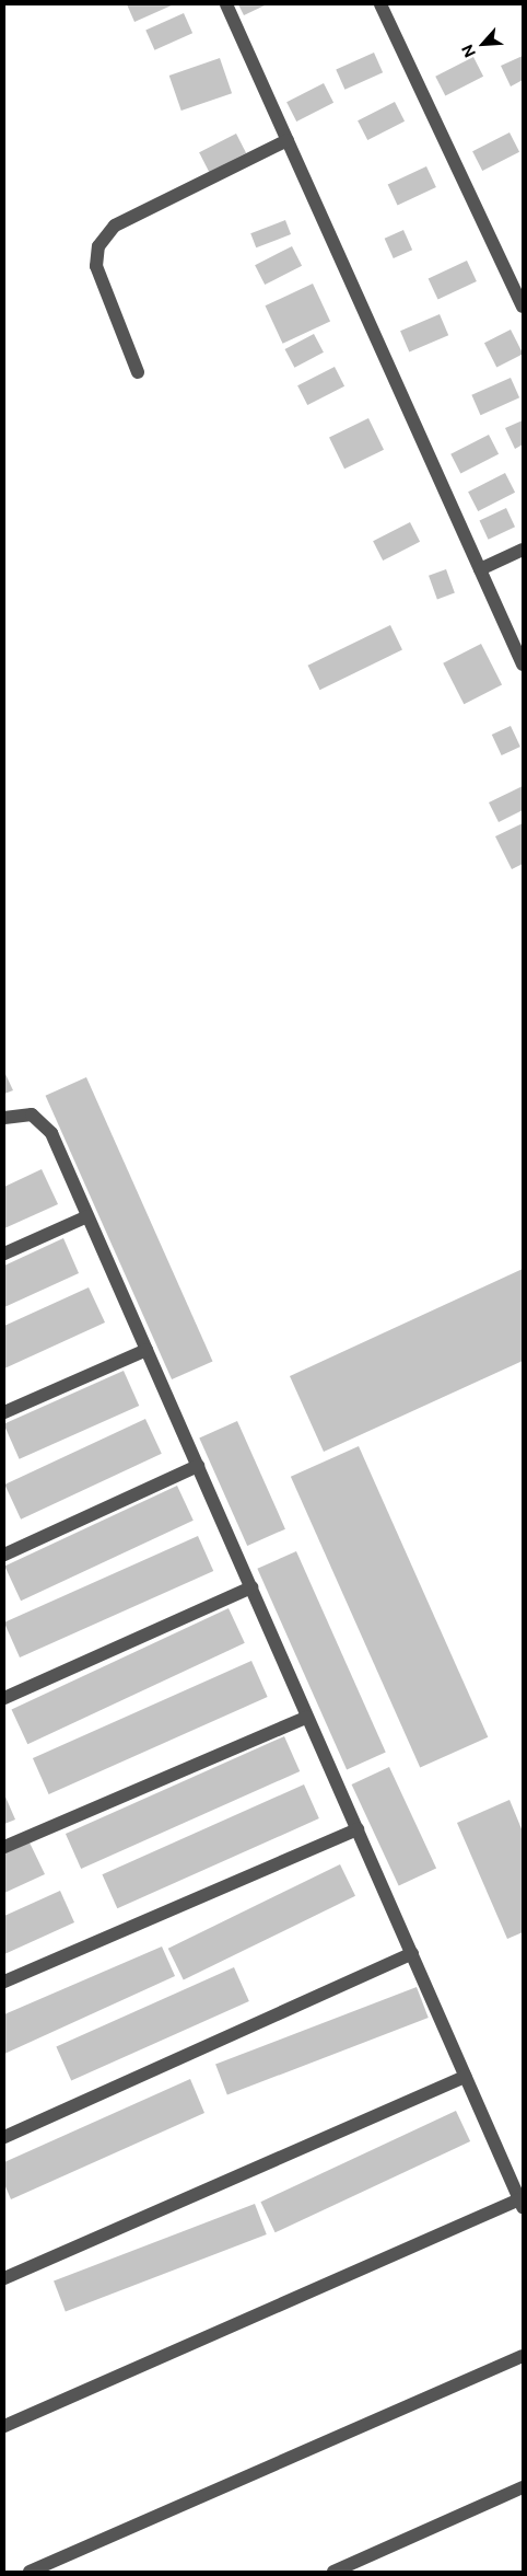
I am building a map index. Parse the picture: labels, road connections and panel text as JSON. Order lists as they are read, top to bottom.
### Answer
{
  "north": "bottom left"
}
